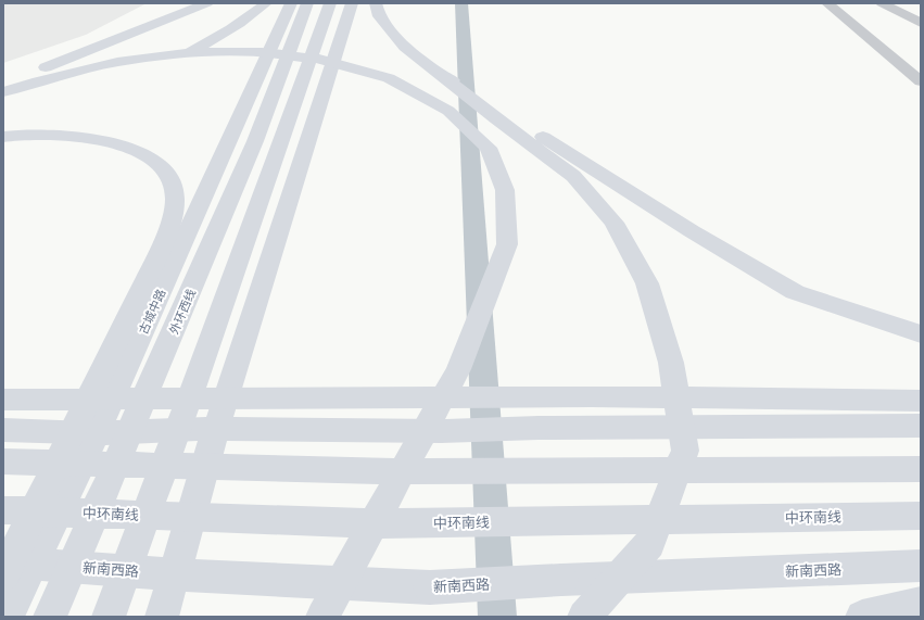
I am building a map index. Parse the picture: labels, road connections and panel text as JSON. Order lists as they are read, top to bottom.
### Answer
{
  "streets": {
    "main road": [
      "古城中路",
      "外环西线",
      "中环南线",
      "新南西路"
    ]
  },
  "crossings": [
    ["古城中路", "新南西路"]
  ]
}
